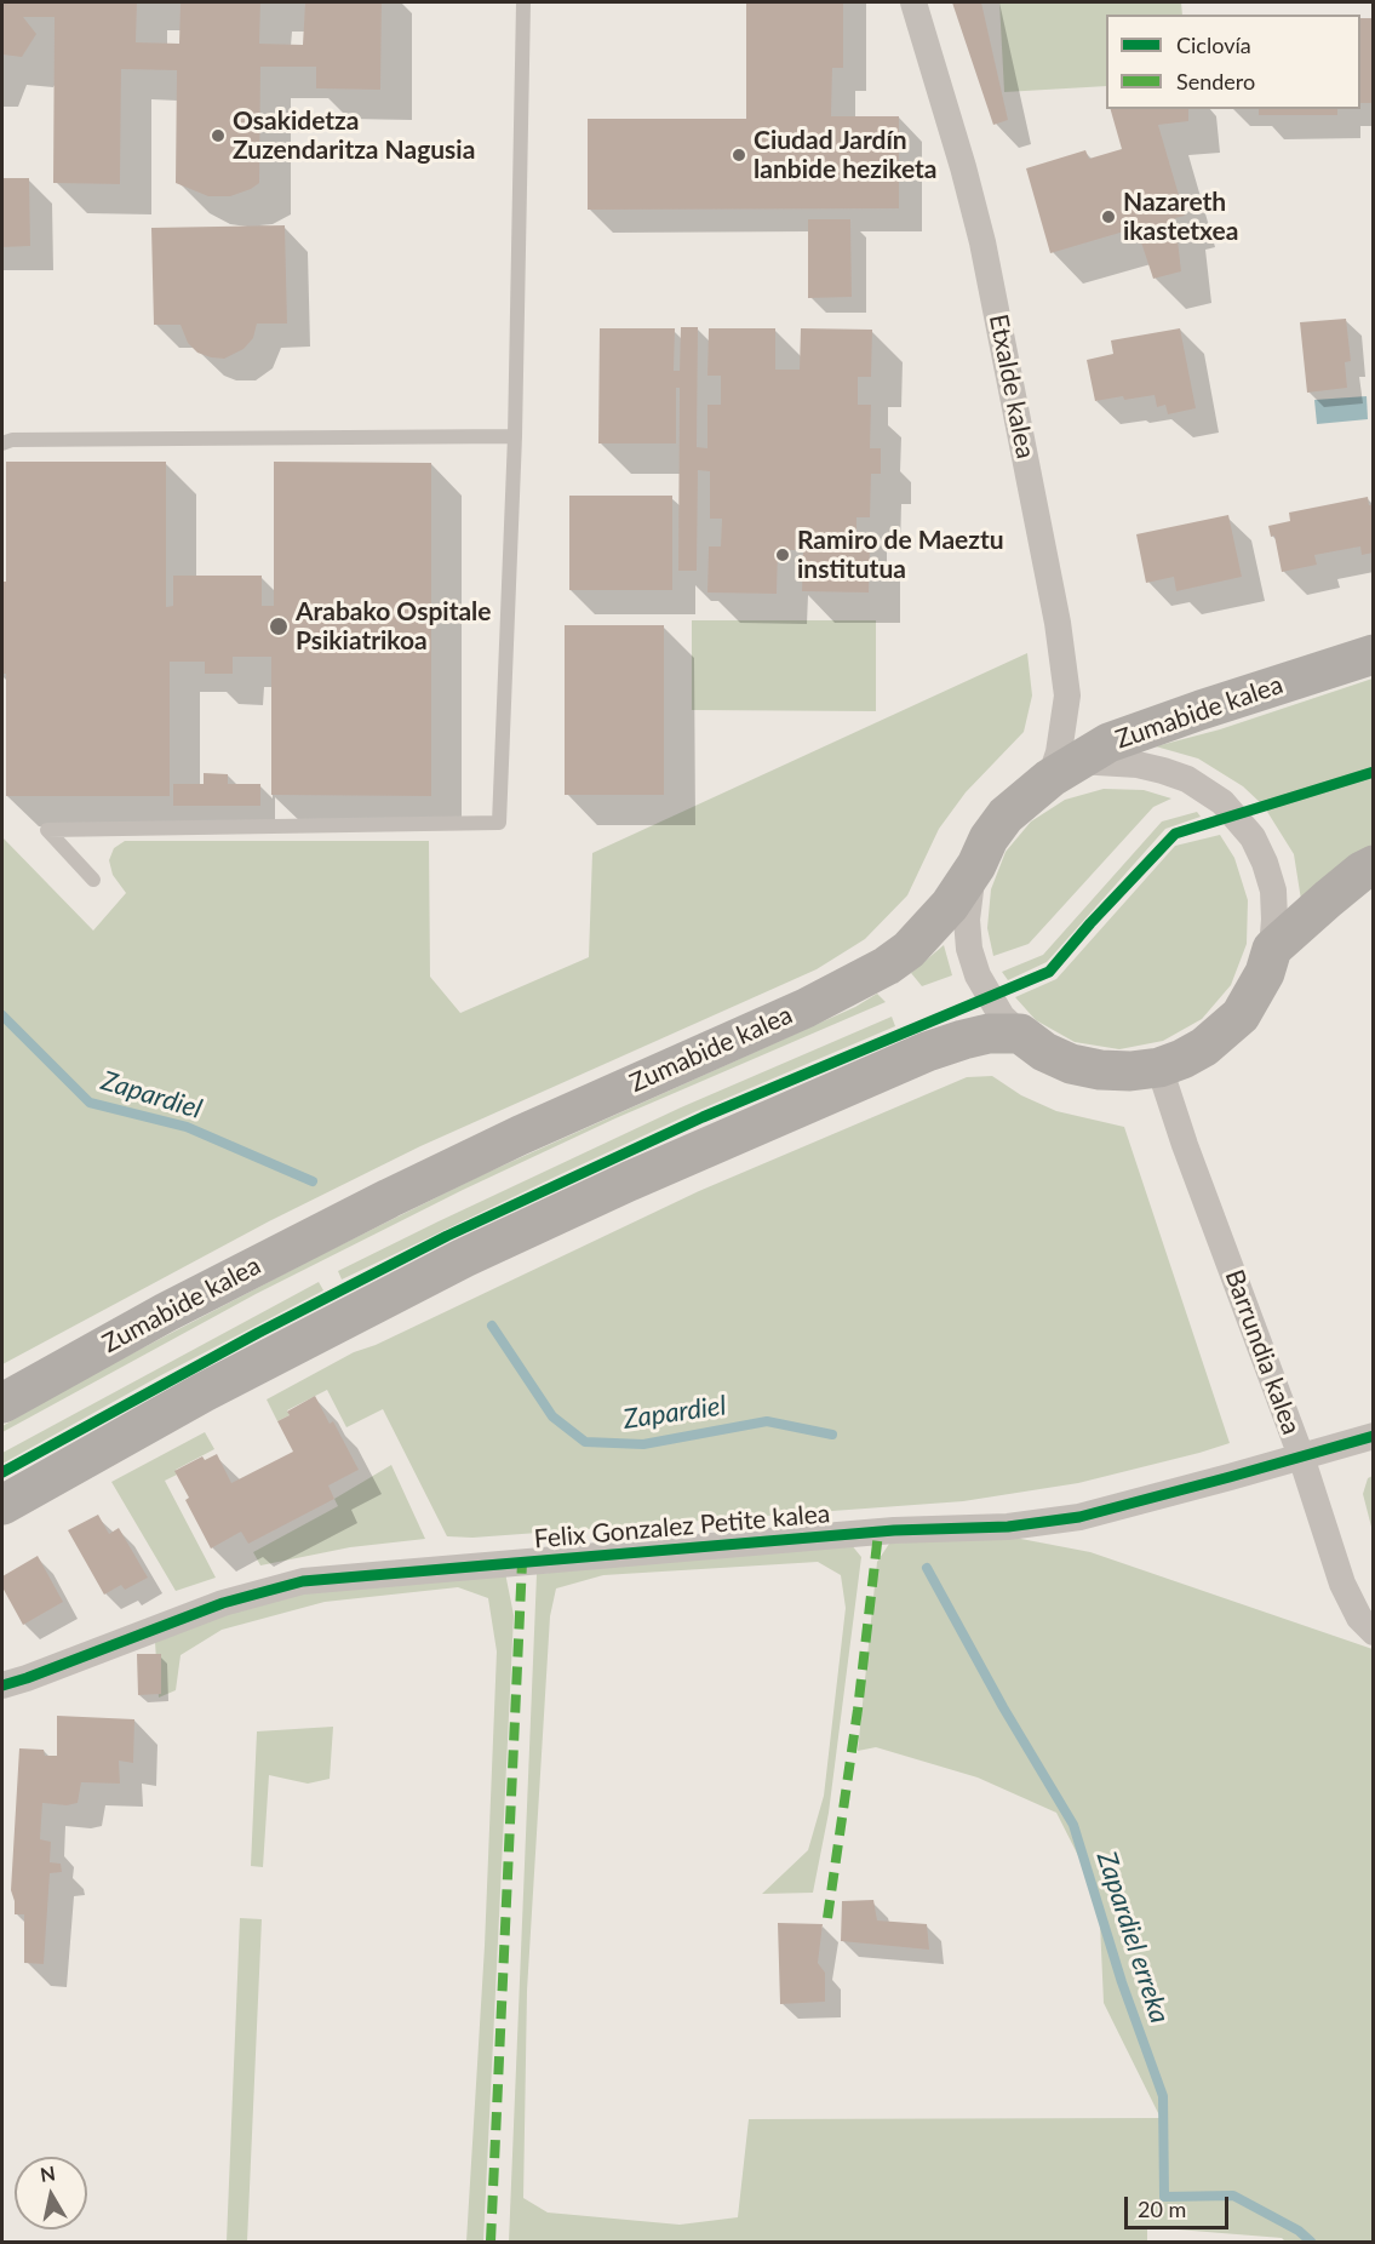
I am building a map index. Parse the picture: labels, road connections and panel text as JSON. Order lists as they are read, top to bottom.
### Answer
{
  "streets": {
    "main road": ["Zumabide kalea"],
    "street": ["Etxalde kalea", "Barrundia kalea", "Felix Gonzalez Petite kalea"]
  },
  "crossings": [
    ["Etxalde kalea", "Zumabide kalea"],
    ["Barrundia kalea", "Felix Gonzalez Petite kalea"]
  ],
  "water": ["Zapardiel", "Zapardiel erreka"],
  "places": [
    "Osakidetza Zuzendaritza Nagusia",
    "Ciudad Jardín lanbide heziketa",
    "Nazareth ikastetxea",
    "Ramiro de Maeztu institutua",
    "Arabako Ospitale Psikiatrikoa"
  ],
  "legend": ["Ciclovía", "Sendero"],
  "scale_bar": "20 m",
  "north": "top"
}
